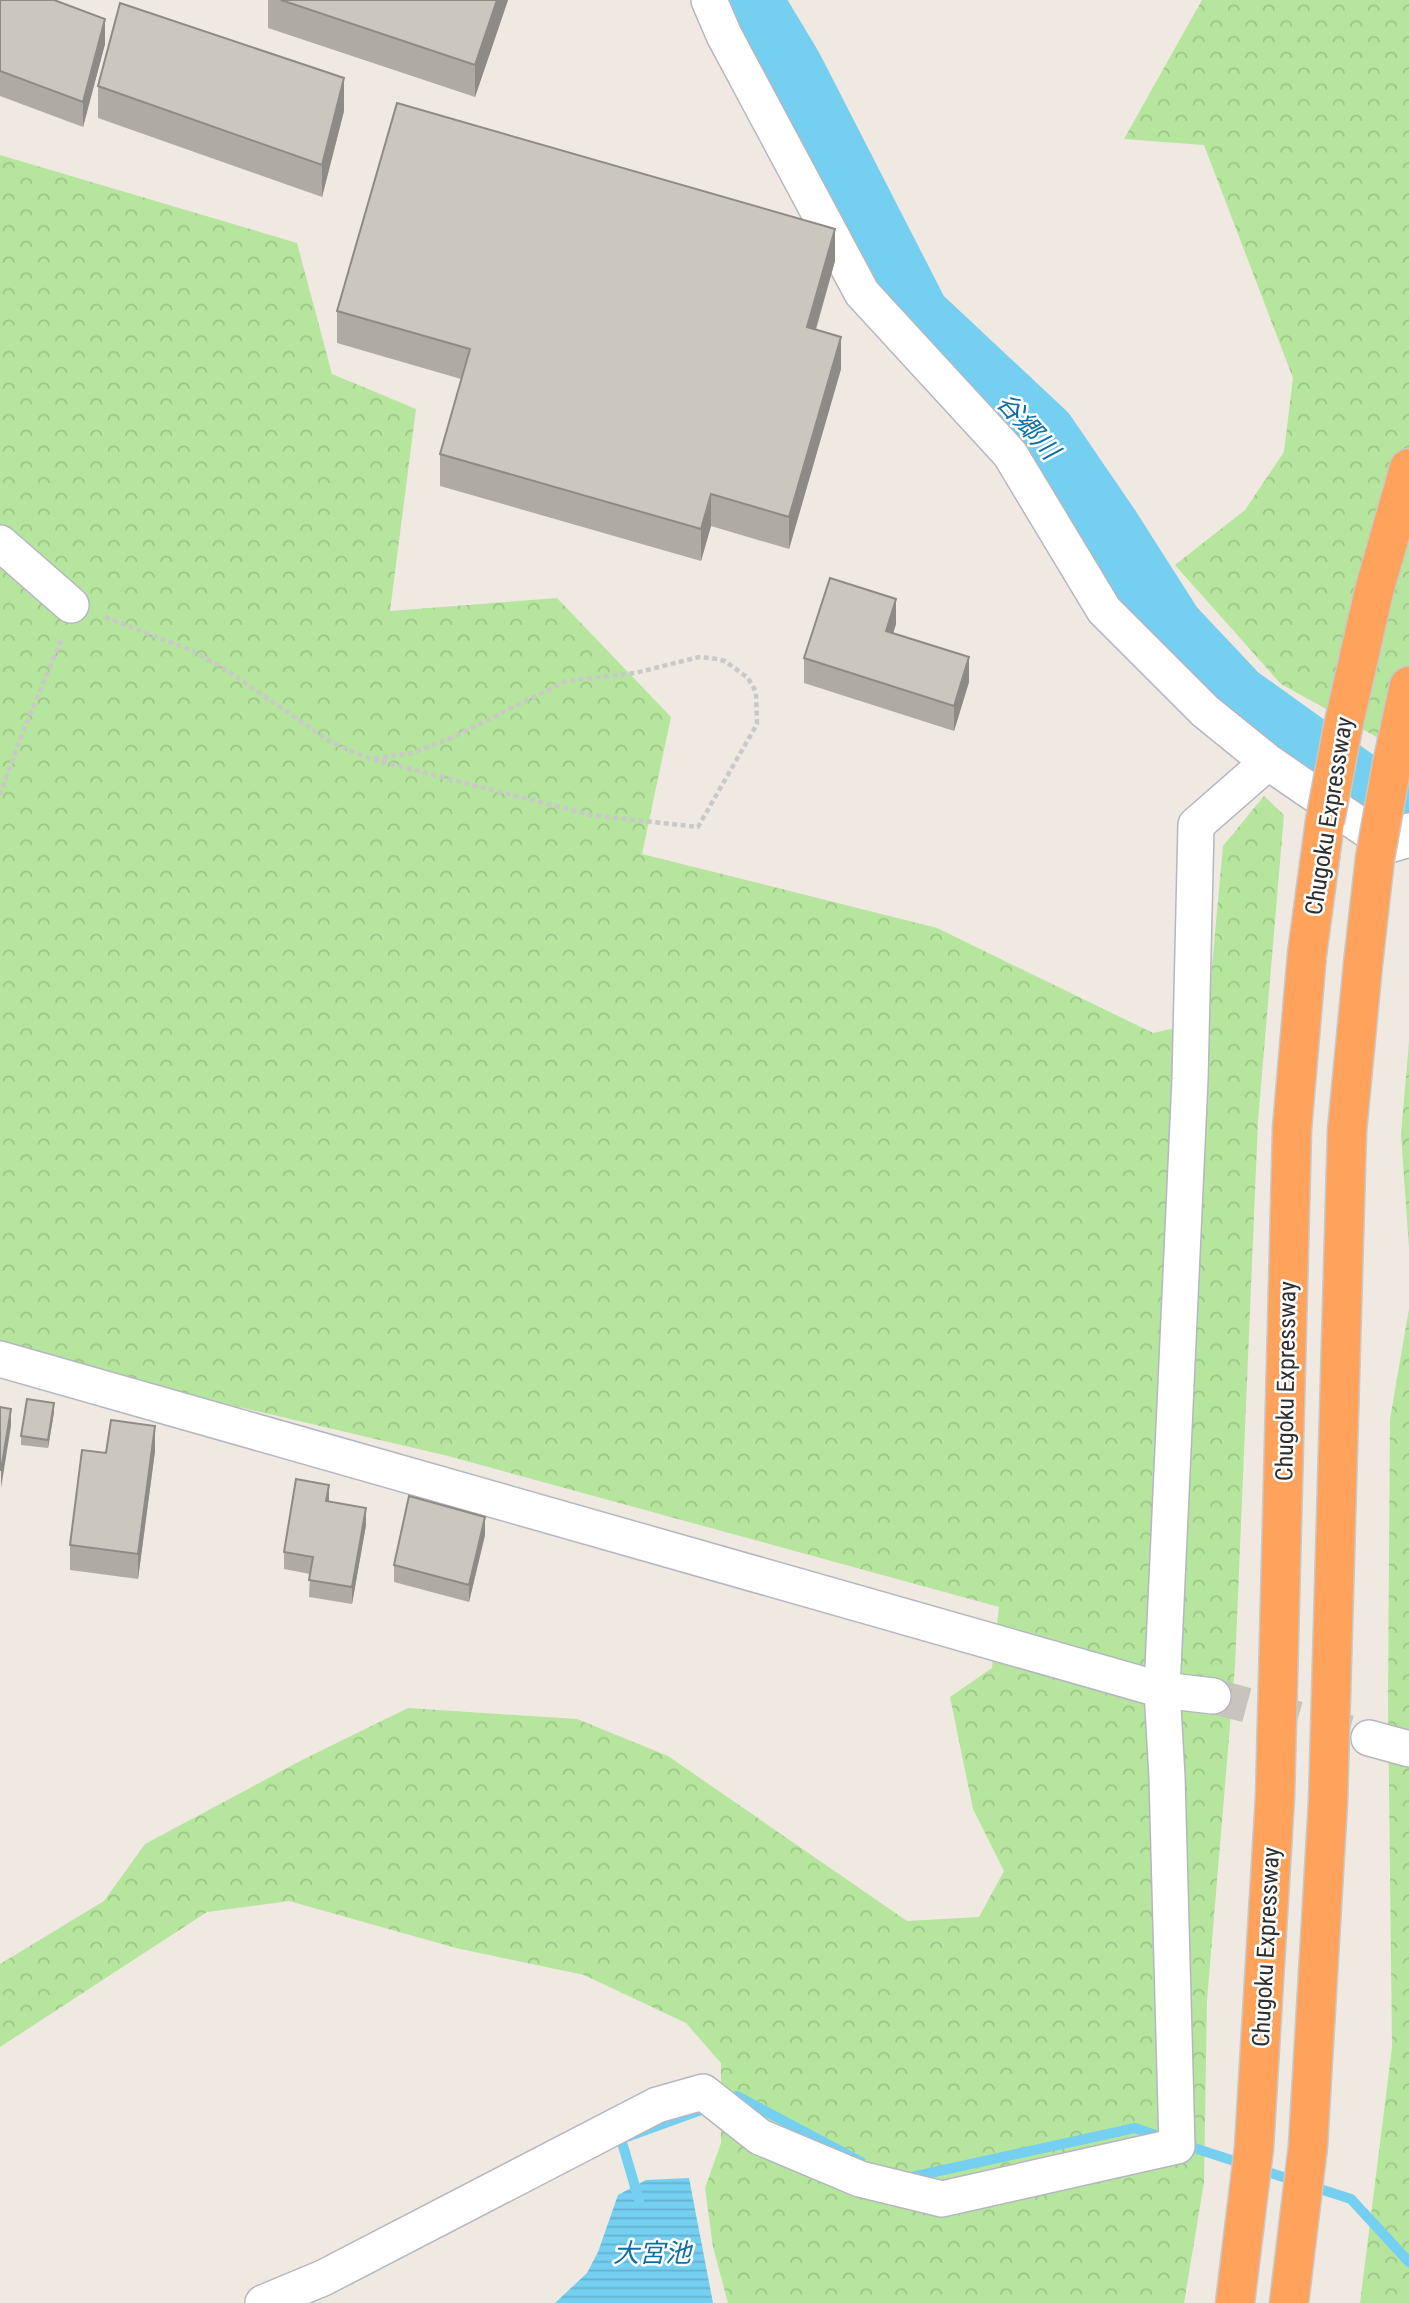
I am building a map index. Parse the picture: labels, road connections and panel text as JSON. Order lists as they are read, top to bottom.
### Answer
{
  "streets": {
    "highway": ["Chugoku Expressway"]
  },
  "water": ["谷郷川", "大宮池"]
}
